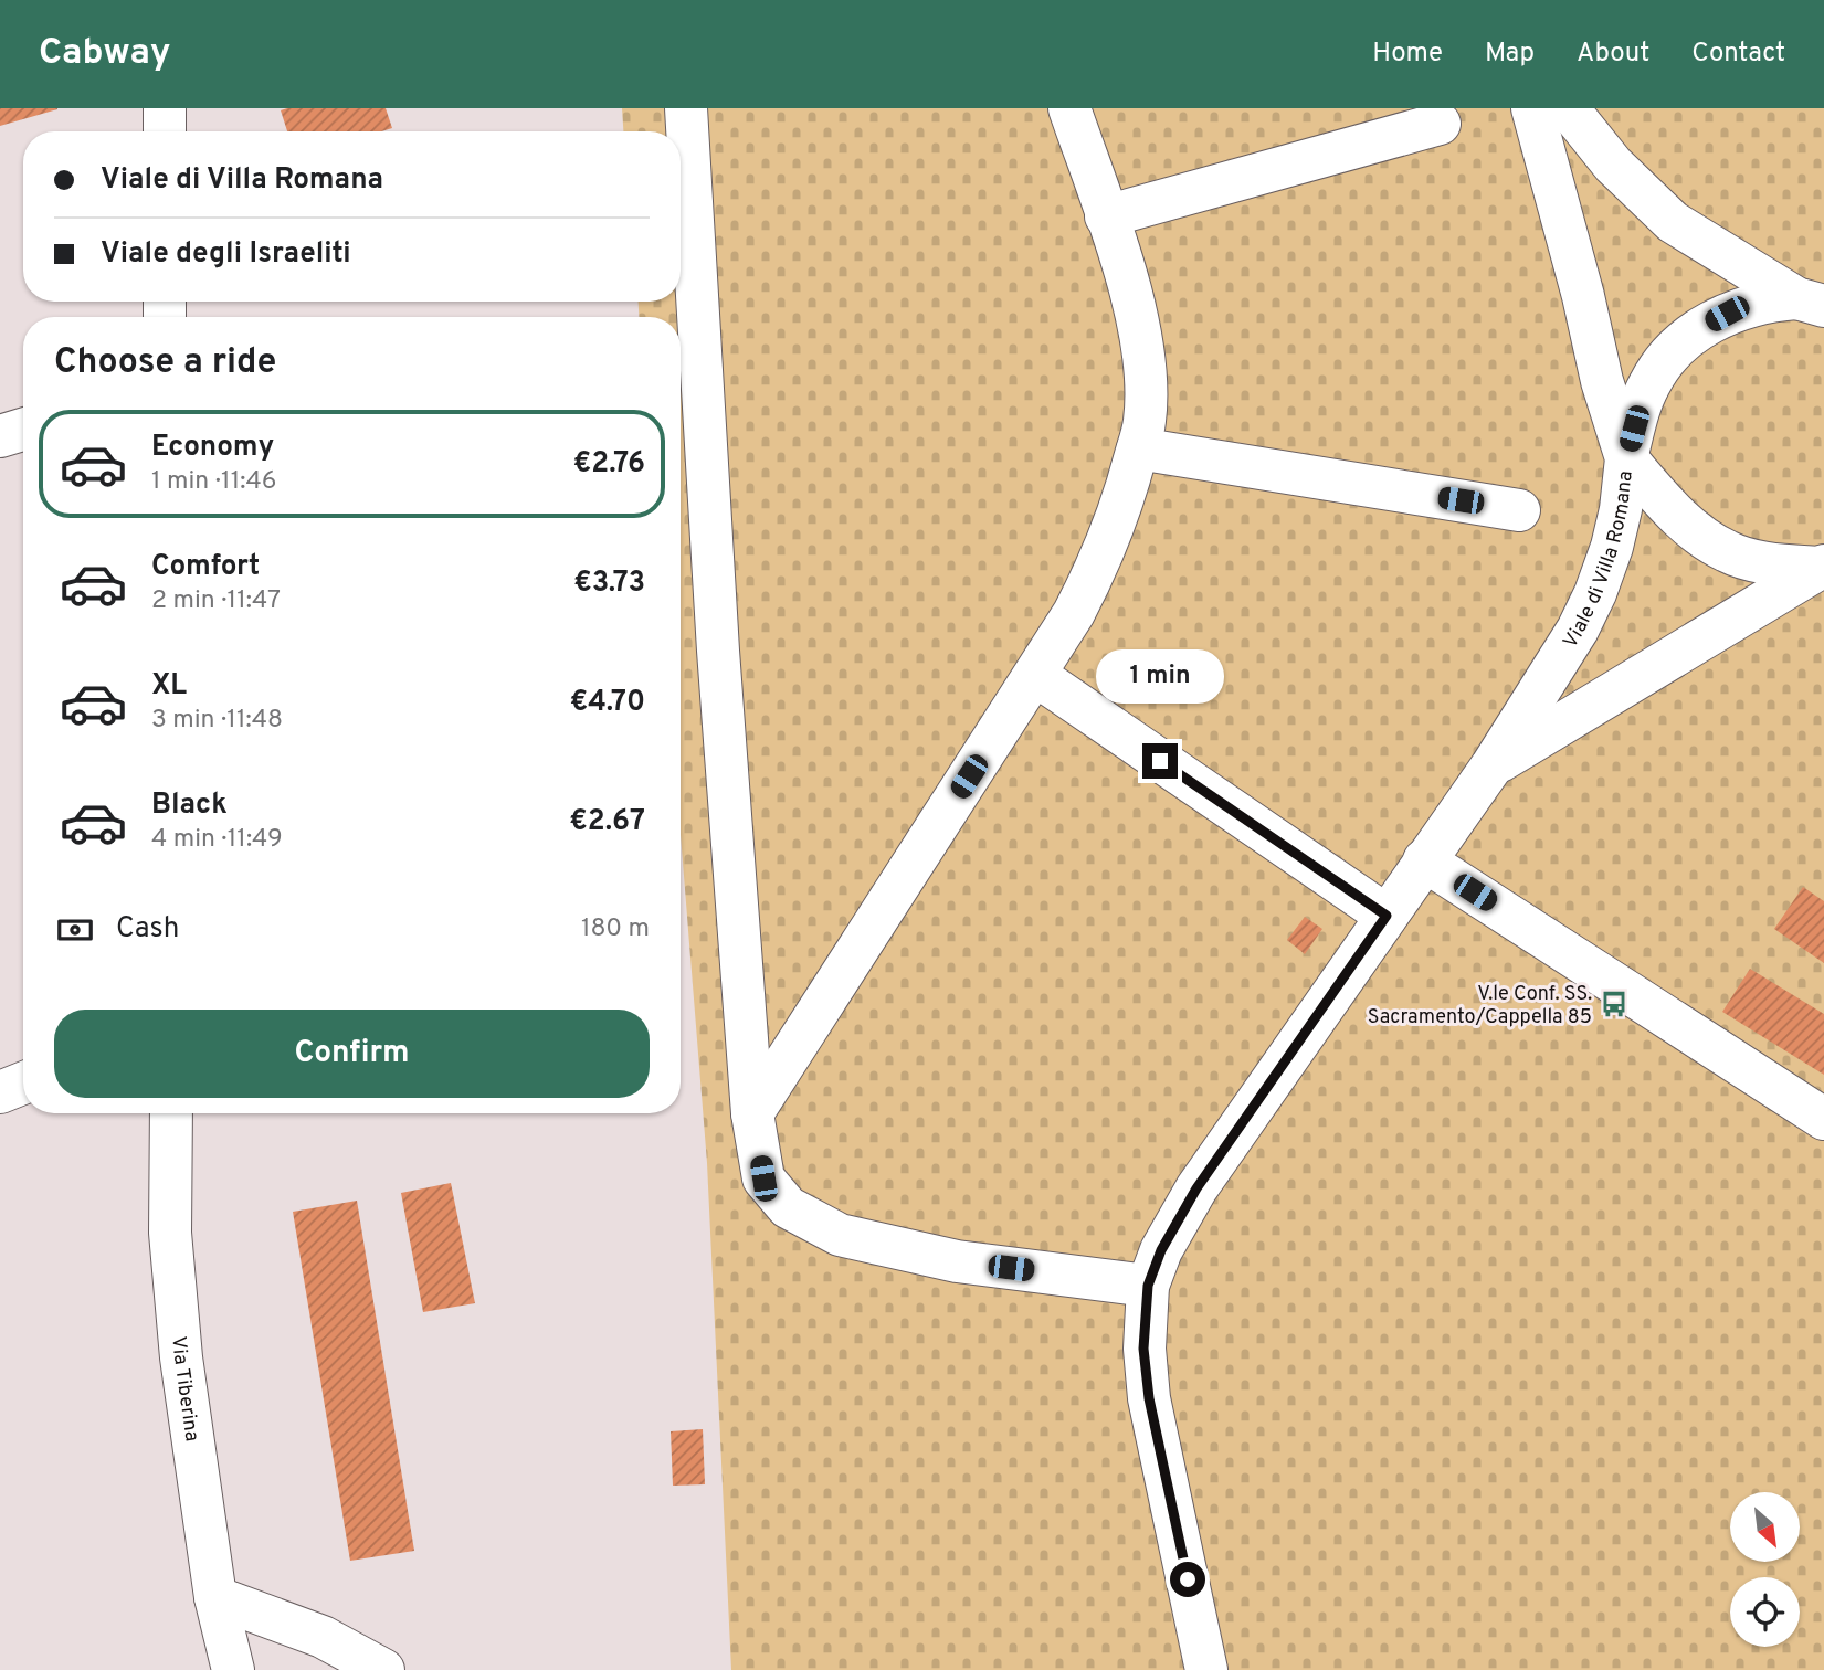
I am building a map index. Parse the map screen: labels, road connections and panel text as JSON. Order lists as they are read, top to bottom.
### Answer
{
  "streets": {
    "main road": ["Viale di Villa Romana", "Via Tiberina"]
  },
  "places": {
    "bus stop": ["V.le Conf. SS. Sacramento/Cappella 85"]
  },
  "north": "bottom right",
  "page": {
    "header": "Cabway",
    "nav": [
      "Home",
      "Map",
      "About",
      "Contact"
    ],
    "banner": ["Viale di Villa Romana", "Viale degli Israeliti"],
    "heading": "Choose a ride",
    "list": [
      {
        "name": "Economy",
        "note": "1 min · 11:46",
        "value": "€2.76"
      },
      {
        "name": "Comfort",
        "note": "2 min · 11:47",
        "value": "€3.73"
      },
      {
        "name": "XL",
        "note": "3 min · 11:48",
        "value": "€4.70"
      },
      {
        "name": "Black",
        "note": "4 min · 11:49",
        "value": "€2.67"
      }
    ],
    "bubble": "1 min",
    "pay": ["Cash", "180 m"],
    "buttons": "Confirm"
  }
}
